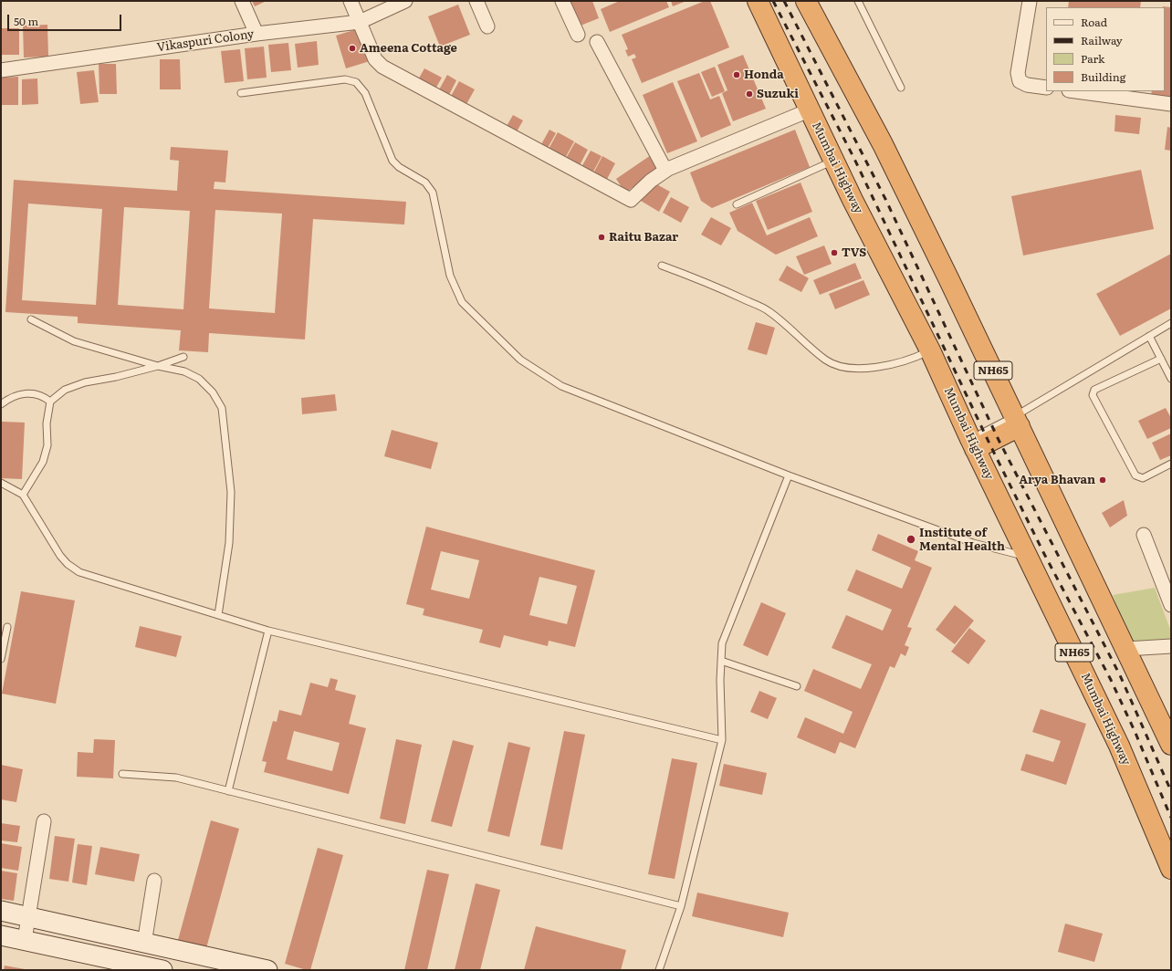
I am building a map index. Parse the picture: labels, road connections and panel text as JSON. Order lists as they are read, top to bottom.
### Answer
{
  "streets": {
    "highway": ["Mumbai Highway", "NH65"],
    "street": ["Vikaspuri Colony"]
  },
  "places": [
    "Ameena Cottage",
    "Honda",
    "Suzuki",
    "Raitu Bazar",
    "TVS",
    "Arya Bhavan",
    "Institute of Mental Health"
  ],
  "legend": [
    "Road",
    "Railway",
    "Park",
    "Building"
  ],
  "scale_bar": "50 m"
}
